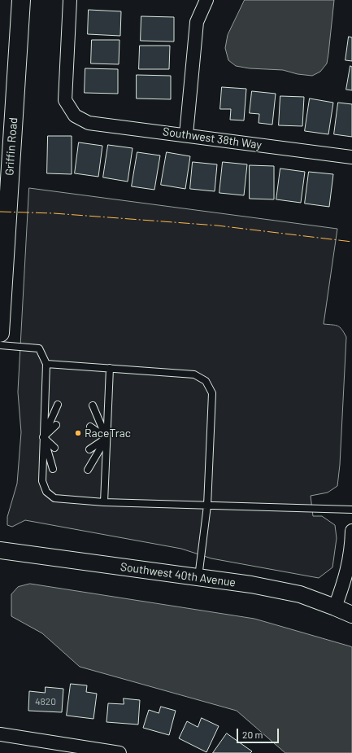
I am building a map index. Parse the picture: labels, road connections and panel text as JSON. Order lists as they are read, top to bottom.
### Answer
{
  "streets": {
    "main road": ["Griffin Road"],
    "street": ["Southwest 38th Way", "Southwest 40th Avenue"]
  },
  "places": ["RaceTrac"],
  "house_numbers": ["4820"],
  "scale_bar": "20 m"
}
